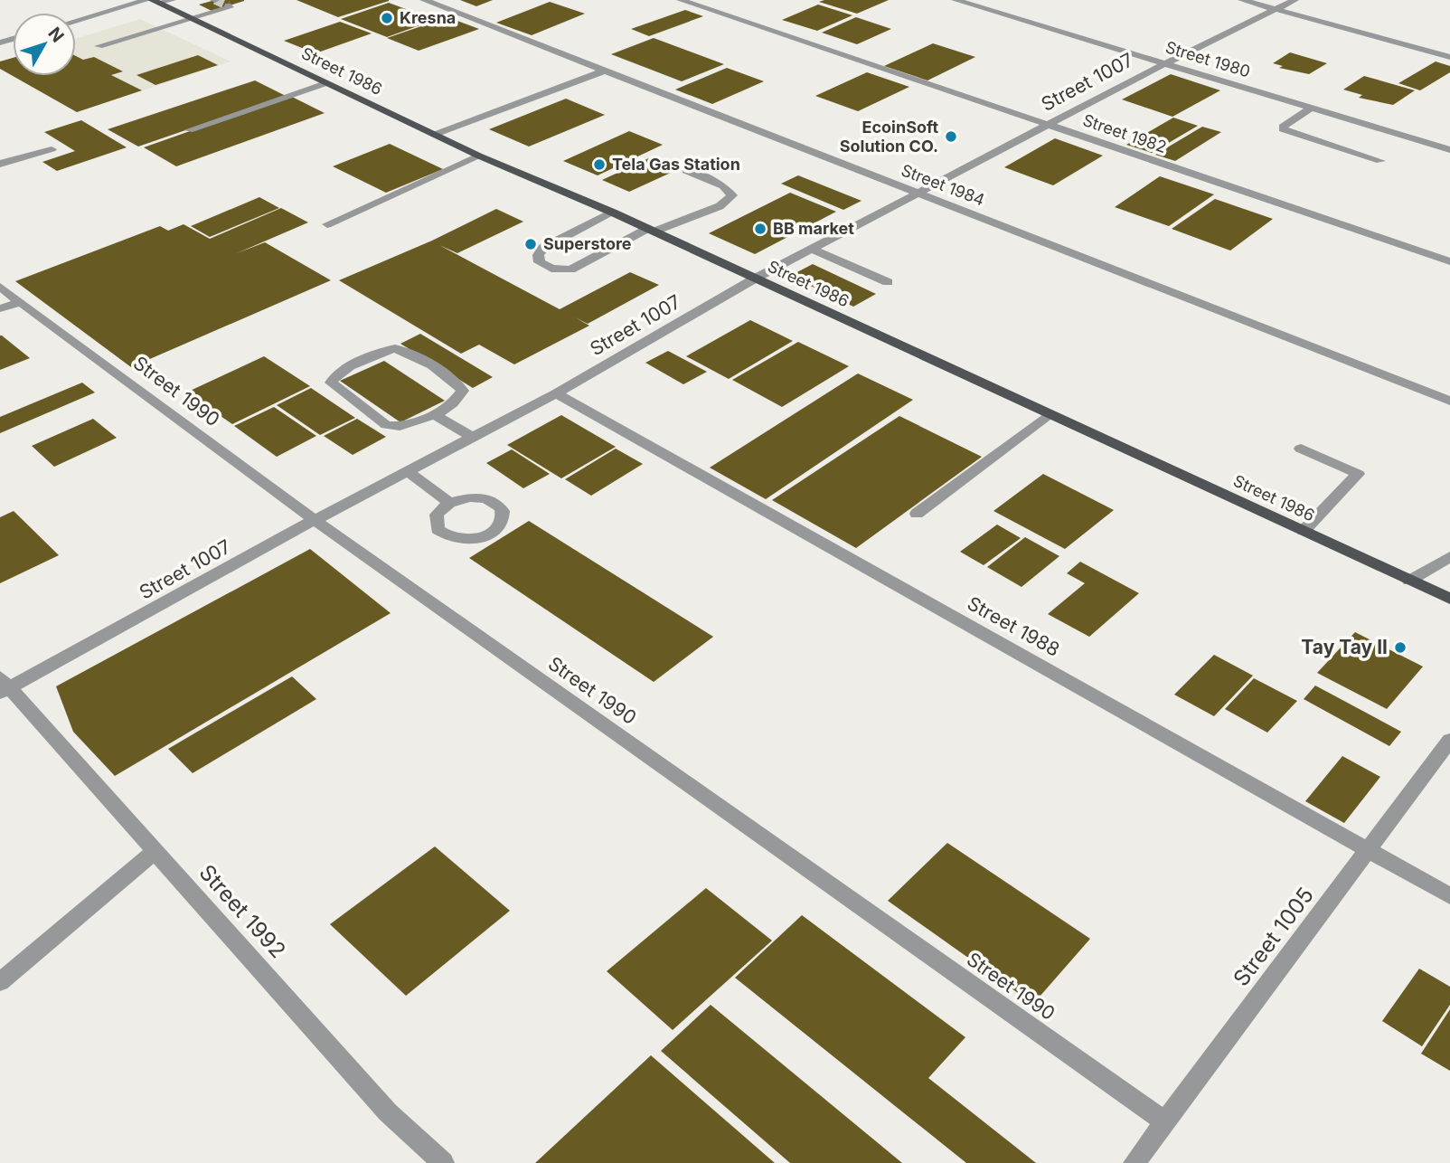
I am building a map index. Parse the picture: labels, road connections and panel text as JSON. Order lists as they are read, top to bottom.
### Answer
{
  "streets": {
    "main road": ["Street 1986"],
    "street": [
      "Street 1980",
      "Street 1007",
      "Street 1982",
      "Street 1984",
      "Street 1990",
      "Street 1988",
      "Street 1992",
      "Street 1005"
    ]
  },
  "crossings": [
    ["Street 1980", "Street 1007"],
    ["Street 1986", "Street 1007"],
    ["Street 1007", "Street 1982"],
    ["Street 1007", "Street 1984"],
    ["Street 1007", "Street 1990"],
    ["Street 1007", "Street 1988"],
    ["Street 1007", "Street 1992"],
    ["Street 1990", "Street 1005"],
    ["Street 1988", "Street 1005"]
  ],
  "places": [
    "Kresna",
    "EcoinSoft Solution CO.",
    "Tela Gas Station",
    "BB market",
    "Superstore",
    "Tay Tay II"
  ],
  "north": "top right"
}
